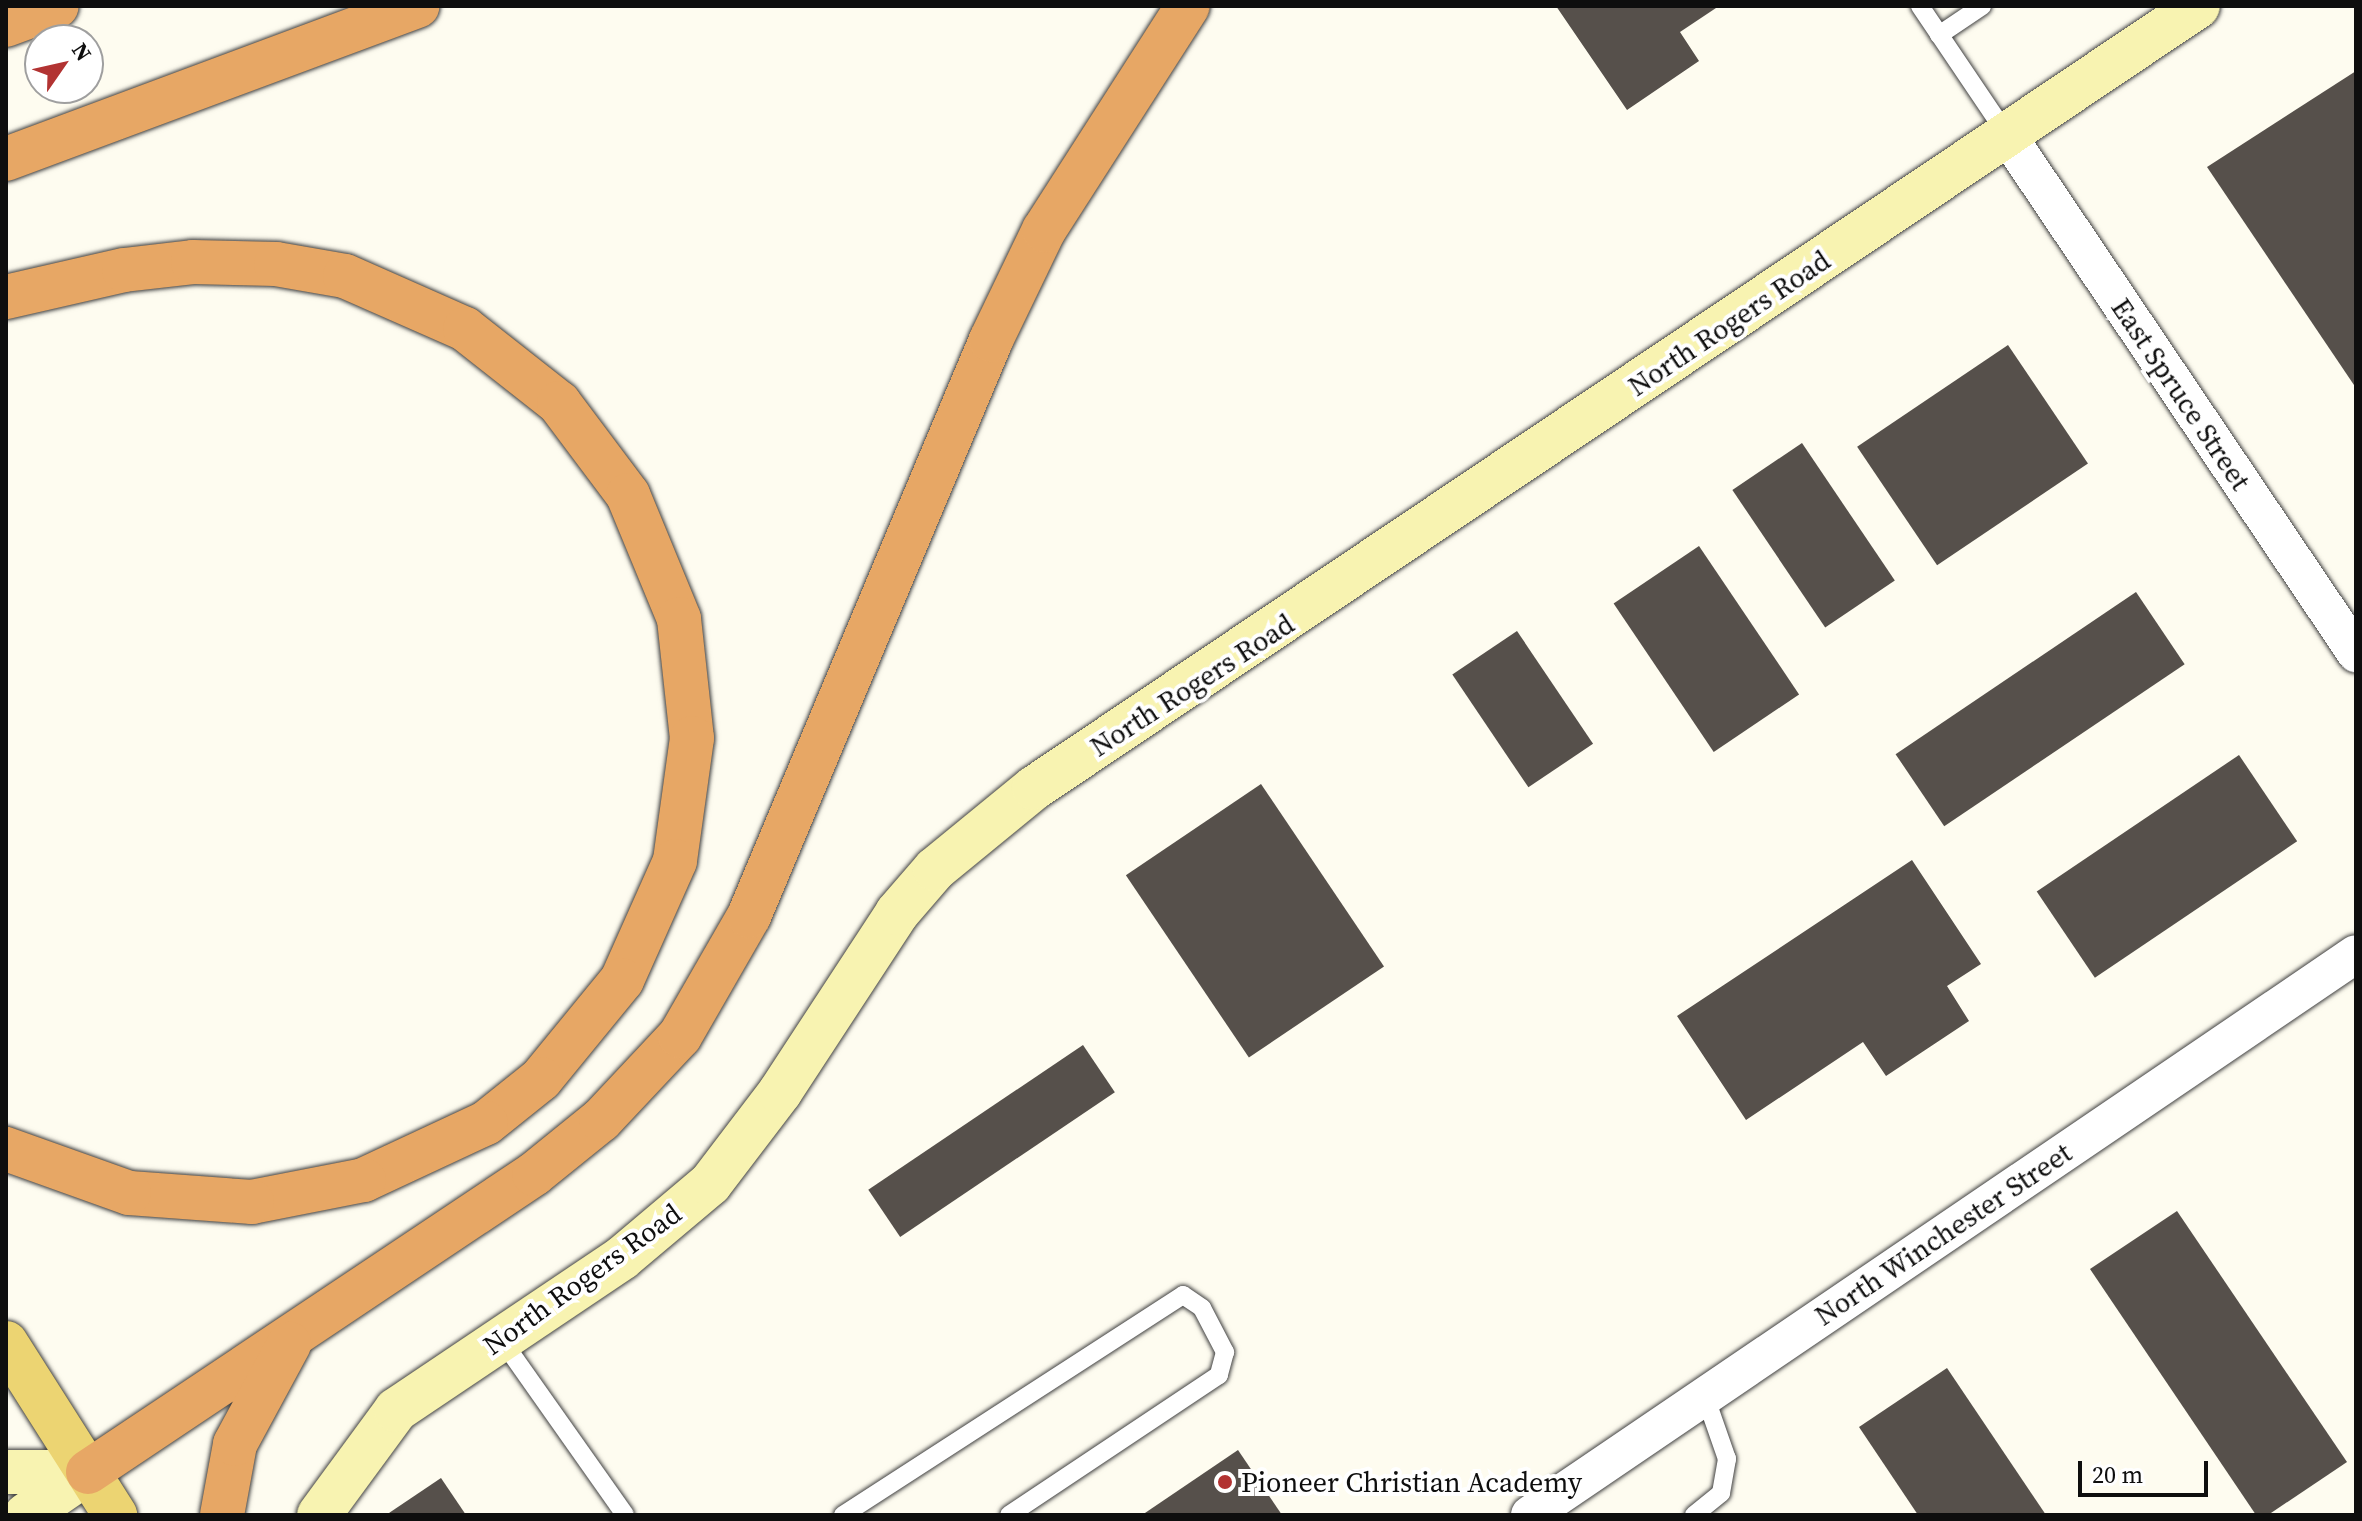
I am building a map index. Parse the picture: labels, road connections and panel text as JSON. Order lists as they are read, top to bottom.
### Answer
{
  "streets": {
    "street": ["North Rogers Road", "East Spruce Street", "North Winchester Street"]
  },
  "crossings": [
    ["North Rogers Road", "East Spruce Street"]
  ],
  "places": ["Pioneer Christian Academy"],
  "scale_bar": "20 m",
  "north": "top right"
}
